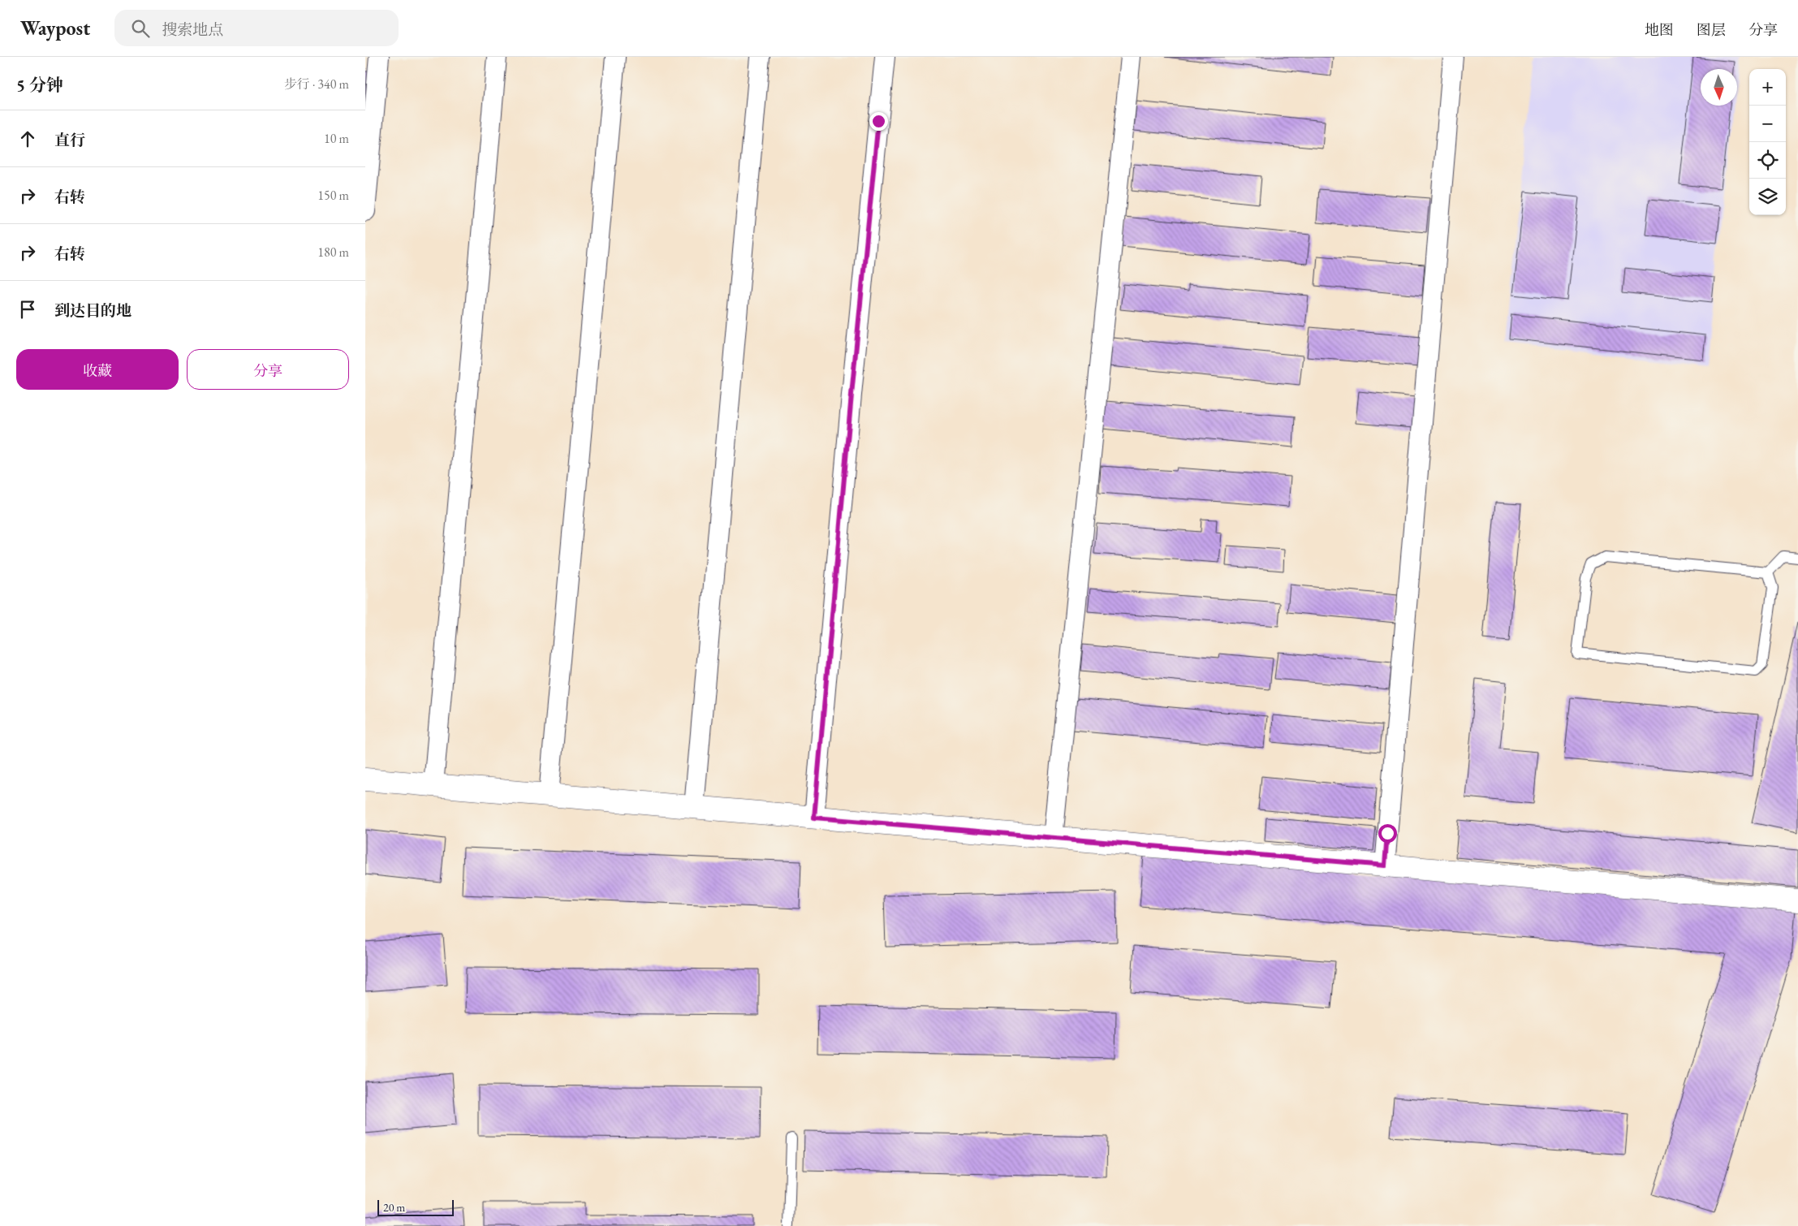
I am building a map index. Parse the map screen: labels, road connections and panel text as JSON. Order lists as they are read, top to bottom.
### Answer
{
  "scale_bar": "20 m",
  "north": "bottom",
  "page": {
    "header": "Waypost",
    "search": "搜索地点",
    "nav": ["地图", "图层", "分享"],
    "heading": ["5 分钟", "步行 · 340 m"],
    "map_buttons": ["+", "−"],
    "list": [
      ["直行", "10 m"],
      ["右转", "150 m"],
      ["右转", "180 m"],
      "到达目的地"
    ],
    "buttons": ["收藏", "分享"],
    "scale": "20 m"
  }
}
